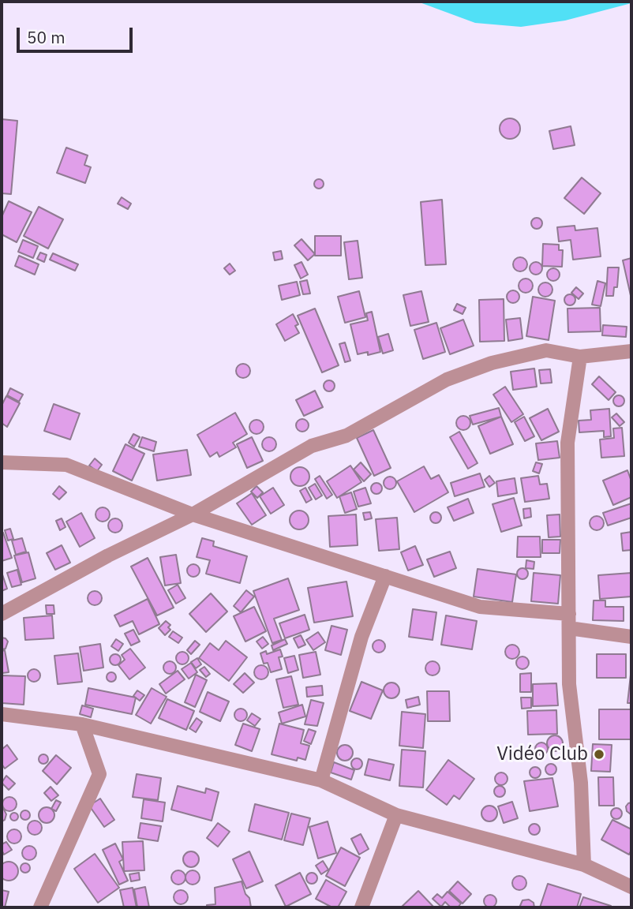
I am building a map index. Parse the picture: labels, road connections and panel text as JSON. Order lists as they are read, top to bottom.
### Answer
{
  "places": ["Vidéo Club"],
  "scale_bar": "50 m"
}
